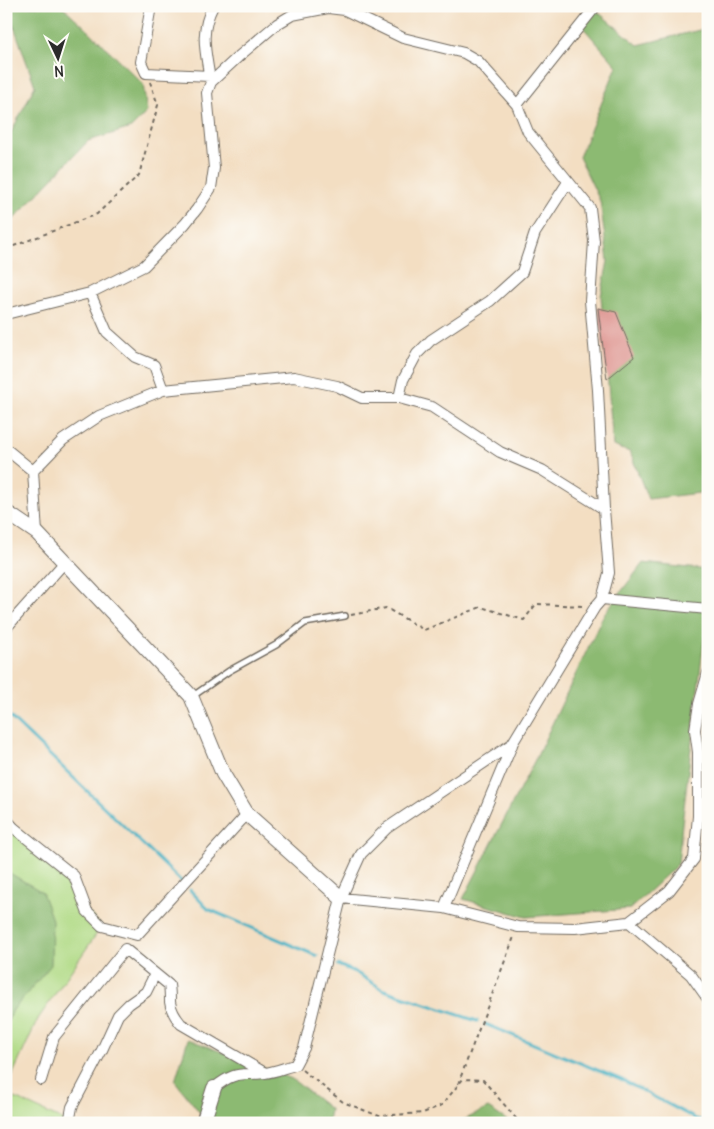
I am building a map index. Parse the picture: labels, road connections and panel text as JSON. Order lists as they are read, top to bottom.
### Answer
{
  "north": "bottom"
}
